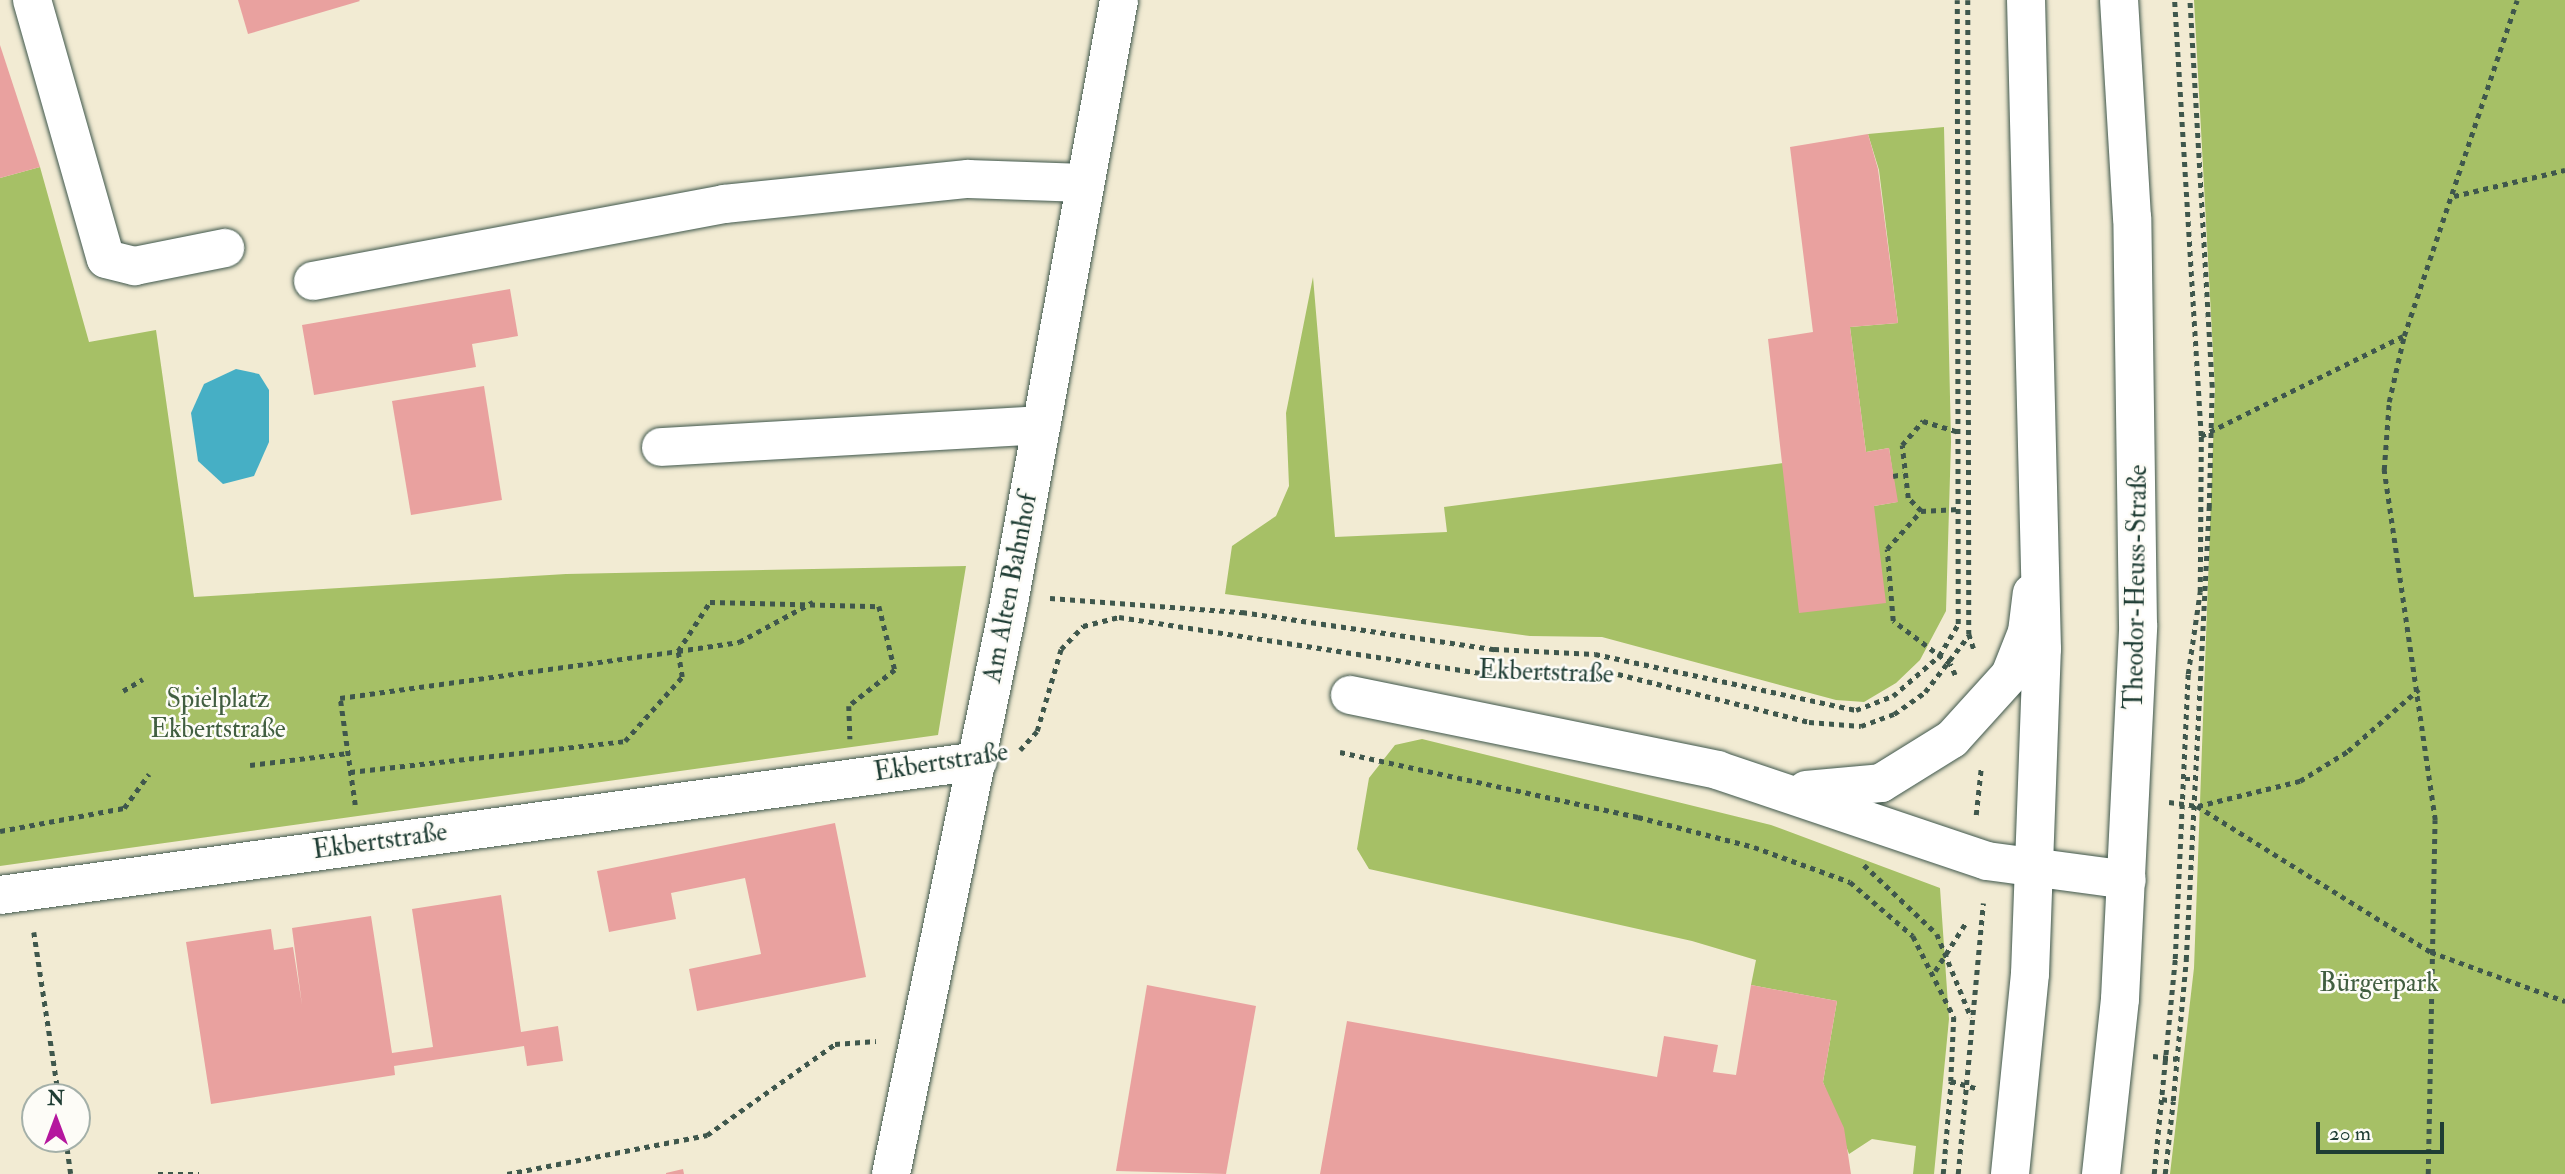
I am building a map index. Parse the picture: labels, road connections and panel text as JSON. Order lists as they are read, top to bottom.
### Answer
{
  "streets": {
    "main road": ["Theodor-Heuss-Straße", "Am Alten Bahnhof", "Ekbertstraße"]
  },
  "crossings": [
    ["Am Alten Bahnhof", "Ekbertstraße"]
  ],
  "parks": ["Spielplatz Ekbertstraße", "Bürgerpark"],
  "scale_bar": "20 m",
  "north": "top"
}
